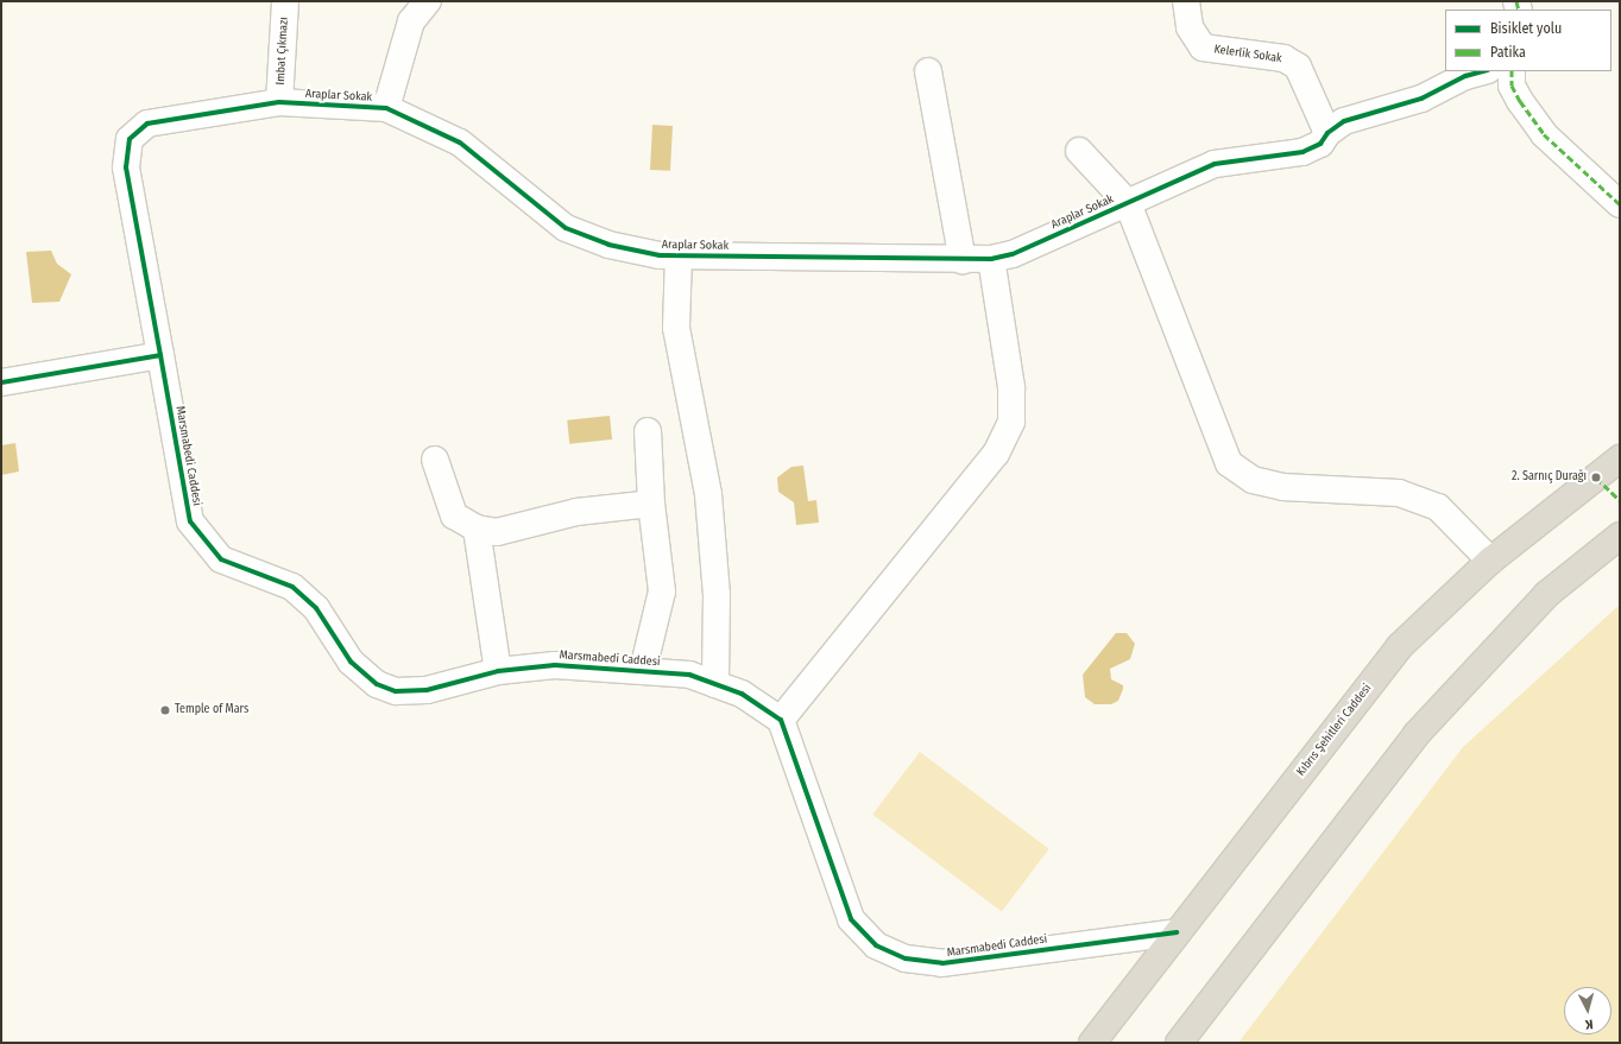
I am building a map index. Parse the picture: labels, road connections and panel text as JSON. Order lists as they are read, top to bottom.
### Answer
{
  "streets": {
    "highway": ["Kıbrıs Şehitleri Caddesi"],
    "street": [
      "Imbat Çıkmazı",
      "Kelerlik Sokak",
      "Araplar Sokak",
      "Marsmabedi Caddesi"
    ]
  },
  "crossings": [
    ["Imbat Çıkmazı", "Araplar Sokak"],
    ["Kelerlik Sokak", "Araplar Sokak"],
    ["Araplar Sokak", "Marsmabedi Caddesi"],
    ["Marsmabedi Caddesi", "Kıbrıs Şehitleri Caddesi"]
  ],
  "places": ["2. Sarnıç Durağı", "Temple of Mars"],
  "legend": ["Bisiklet yolu", "Patika"],
  "north": "bottom"
}
